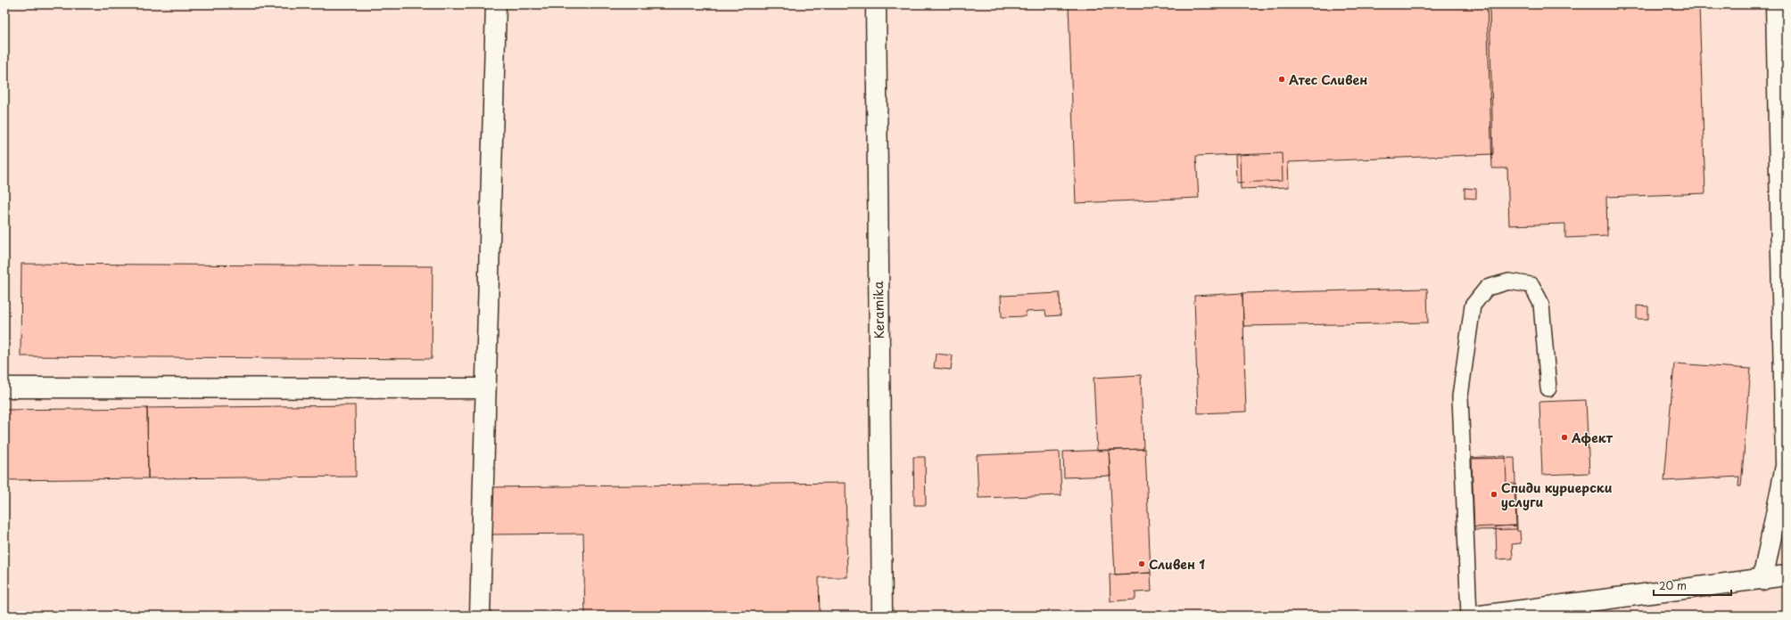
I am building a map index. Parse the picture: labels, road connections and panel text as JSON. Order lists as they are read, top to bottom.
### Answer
{
  "streets": {
    "street": ["Keramika"]
  },
  "places": [
    "Атес Сливен",
    "Афект",
    "Спиди куриерски услуги",
    "Сливен 1"
  ],
  "scale_bar": "20 m"
}
